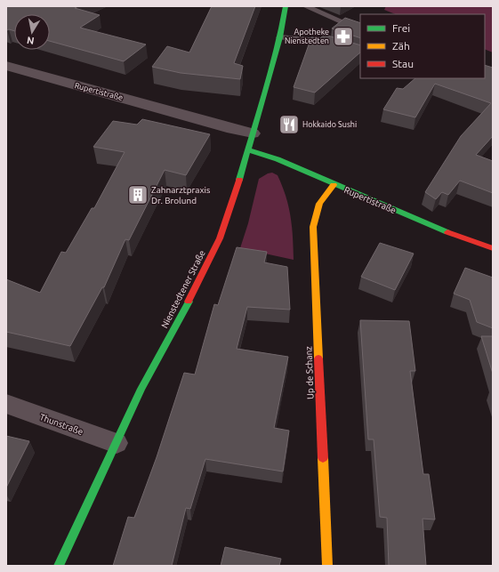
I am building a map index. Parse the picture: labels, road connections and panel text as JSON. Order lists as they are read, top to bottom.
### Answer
{
  "streets": {
    "street": [
      "Rupertistraße",
      "Nienstedtener Straße",
      "Up de Schanz",
      "Thunstraße"
    ]
  },
  "crossings": [
    ["Rupertistraße", "Nienstedtener Straße"],
    ["Rupertistraße", "Up de Schanz"],
    ["Nienstedtener Straße", "Thunstraße"]
  ],
  "places": {
    "pharmacy": ["Apotheke Nienstedten"],
    "restaurant": ["Hokkaido Sushi"],
    "building": ["Zahnarztpraxis Dr. Brolund"]
  },
  "legend": ["Frei", "Zäh", "Stau"],
  "north": "bottom"
}
